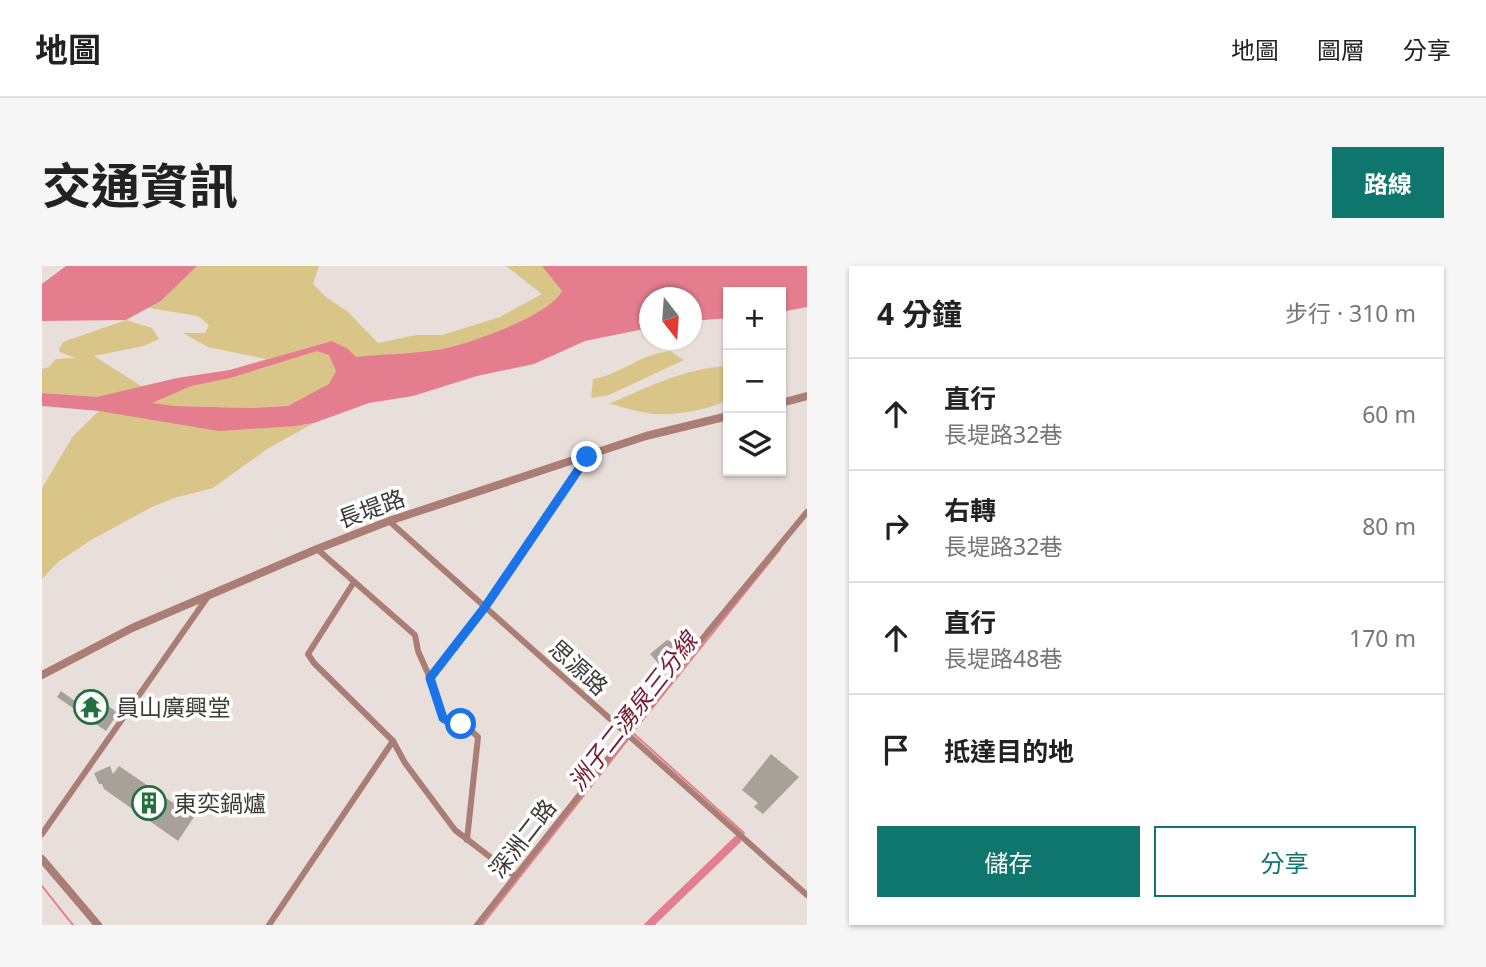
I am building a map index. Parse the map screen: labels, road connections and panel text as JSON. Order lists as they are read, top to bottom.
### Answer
{
  "streets": {
    "street": ["長堤路", "思源路", "深洲二路"]
  },
  "crossings": [
    ["長堤路", "思源路"],
    ["思源路", "深洲二路"]
  ],
  "water": ["洲子二湧泉三分線"],
  "places": {
    "temple": ["員山廣興堂"],
    "building": ["東奕鍋爐"]
  },
  "north": "bottom",
  "page": {
    "header": "地圖",
    "nav": ["地圖", "圖層", "分享"],
    "title": "交通資訊",
    "buttons": [
      "路線",
      ["儲存", "分享"]
    ],
    "heading": ["4 分鐘", "步行 · 310 m"],
    "map_buttons": ["+", "−"],
    "list": [
      ["直行", "長堤路32巷", "60 m"],
      ["右轉", "長堤路32巷", "80 m"],
      ["直行", "長堤路48巷", "170 m"],
      "抵達目的地"
    ]
  }
}
